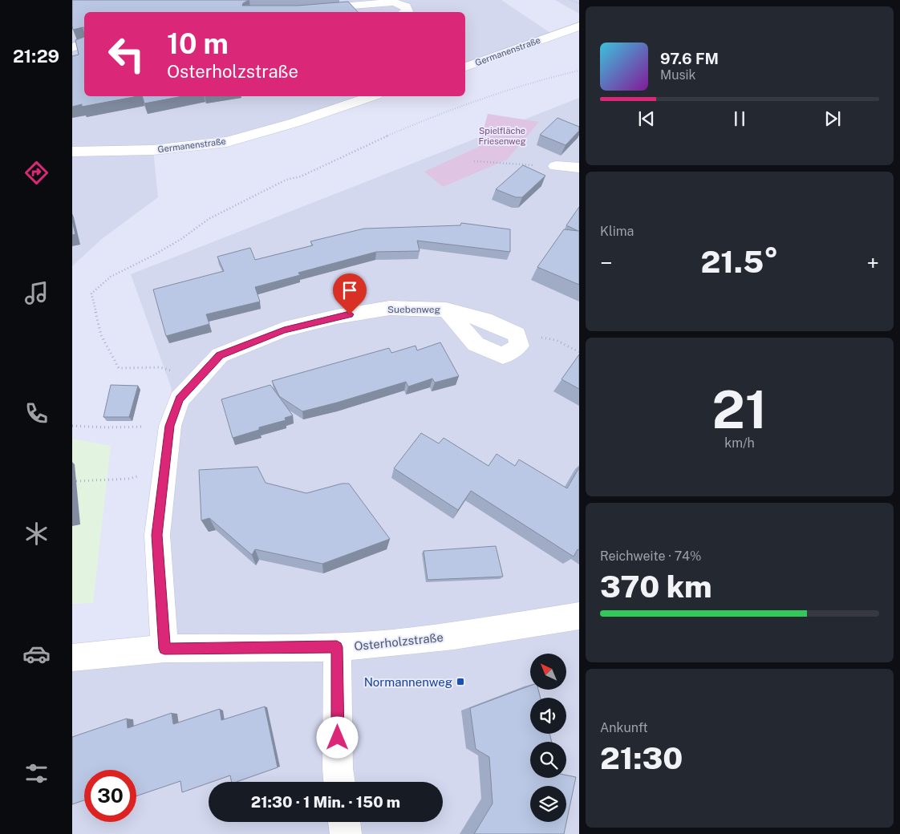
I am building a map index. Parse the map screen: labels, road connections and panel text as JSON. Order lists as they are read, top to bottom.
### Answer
{
  "streets": {
    "street": ["Germanenstraße", "Suebenweg", "Osterholzstraße"]
  },
  "crossings": [
    ["Suebenweg", "Osterholzstraße"]
  ],
  "parks": ["Spielfläche Friesenweg"],
  "places": {
    "transit": ["Normannenweg"]
  },
  "north": "top left",
  "page": {
    "tabs": "21:29",
    "turn": ["10 m", "Osterholzstraße"],
    "song": ["97.6 FM", "Musik"],
    "tile": [
      "Klima",
      ["21", "km/h"],
      ["Reichweite · 74%", "370 km"],
      ["Ankunft", "21:30"]
    ],
    "heat": ["−", "21.5°", "+"],
    "limit": "30",
    "trip": "21:30 · 1 Min. · 150 m"
  }
}
